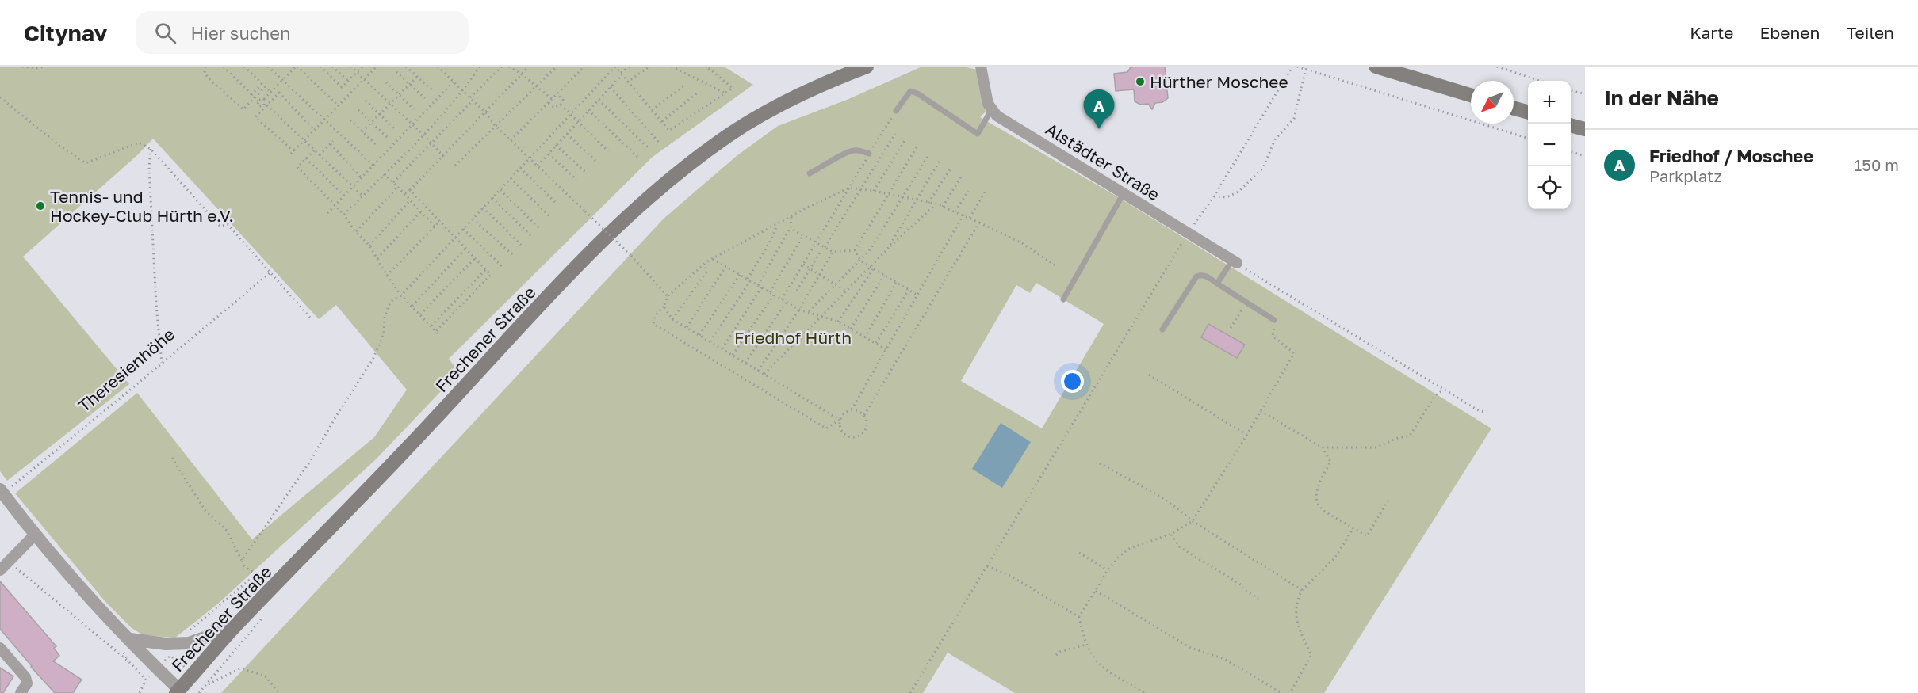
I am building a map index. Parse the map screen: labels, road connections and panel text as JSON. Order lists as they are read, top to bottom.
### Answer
{
  "streets": {
    "main road": ["Frechener Straße"],
    "street": ["Alstädter Straße"],
    "path": ["Theresienhöhe"]
  },
  "parks": ["Friedhof Hürth"],
  "places": ["Hürther Moschee", "Tennis- und Hockey-Club Hürth e.V."],
  "north": "bottom left",
  "page": {
    "header": "Citynav",
    "search": "Hier suchen",
    "nav": ["Karte", "Ebenen", "Teilen"],
    "heading": "In der Nähe",
    "map_buttons": ["+", "−"],
    "pins": "A",
    "list": [
      {
        "mark": "A",
        "name": "Friedhof / Moschee",
        "note": "Parkplatz",
        "value": "150 m"
      }
    ]
  }
}
